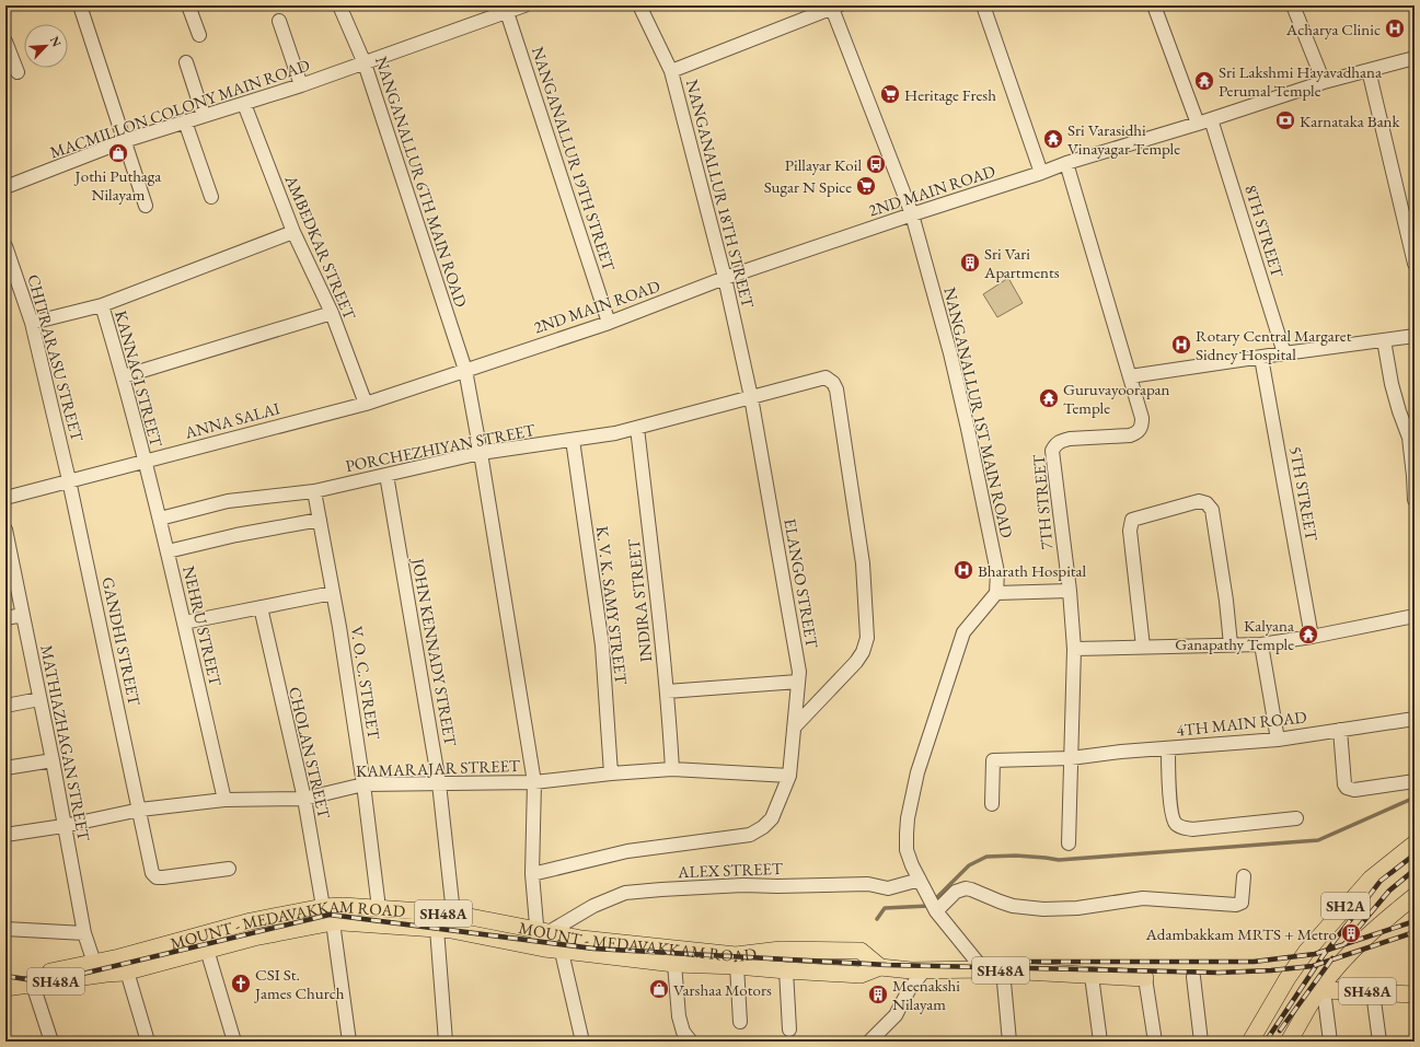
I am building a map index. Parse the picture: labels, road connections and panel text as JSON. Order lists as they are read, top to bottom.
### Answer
{
  "streets": {
    "main road": ["SH2A", "SH48A", "MOUNT - MEDAVAKKAM ROAD"],
    "street": [
      "MACMILLON COLONY MAIN ROAD",
      "NANGANALLUR 19TH STREET",
      "NANGANALLUR 6TH MAIN ROAD",
      "2ND MAIN ROAD",
      "NANGANALLUR 18TH STREET",
      "8TH STREET",
      "AMBEDKAR STREET",
      "CHITRARASU STREET",
      "KANNAGI STREET",
      "NANGANALLUR 1ST MAIN ROAD",
      "ANNA SALAI",
      "PORCHEZHIYAN STREET",
      "5TH STREET",
      "7TH STREET",
      "ELANGO STREET",
      "INDIRA STREET",
      "K. V. K. SAMY STREET",
      "NEHRU STREET",
      "GANDHI STREET",
      "JOHN KENNADY STREET",
      "V. O. C. STREET",
      "4TH MAIN ROAD",
      "MATHIAZHAGAN STREET",
      "CHOLAN STREET",
      "KAMARAJAR STREET",
      "ALEX STREET"
    ]
  },
  "crossings": [
    ["MACMILLON COLONY MAIN ROAD", "NANGANALLUR 19TH STREET"],
    ["MACMILLON COLONY MAIN ROAD", "NANGANALLUR 6TH MAIN ROAD"],
    ["MACMILLON COLONY MAIN ROAD", "AMBEDKAR STREET"],
    ["NANGANALLUR 19TH STREET", "2ND MAIN ROAD"],
    ["NANGANALLUR 6TH MAIN ROAD", "2ND MAIN ROAD"],
    ["NANGANALLUR 6TH MAIN ROAD", "ANNA SALAI"],
    ["NANGANALLUR 6TH MAIN ROAD", "PORCHEZHIYAN STREET"],
    ["NANGANALLUR 6TH MAIN ROAD", "ELANGO STREET"],
    ["NANGANALLUR 6TH MAIN ROAD", "KAMARAJAR STREET"],
    ["NANGANALLUR 6TH MAIN ROAD", "ALEX STREET"],
    ["NANGANALLUR 6TH MAIN ROAD", "MOUNT - MEDAVAKKAM ROAD"],
    ["2ND MAIN ROAD", "NANGANALLUR 18TH STREET"],
    ["2ND MAIN ROAD", "8TH STREET"],
    ["2ND MAIN ROAD", "NANGANALLUR 1ST MAIN ROAD"],
    ["2ND MAIN ROAD", "ANNA SALAI"],
    ["2ND MAIN ROAD", "7TH STREET"],
    ["NANGANALLUR 18TH STREET", "PORCHEZHIYAN STREET"],
    ["NANGANALLUR 18TH STREET", "ELANGO STREET"],
    ["AMBEDKAR STREET", "ANNA SALAI"],
    ["CHITRARASU STREET", "ANNA SALAI"],
    ["CHITRARASU STREET", "GANDHI STREET"],
    ["KANNAGI STREET", "ANNA SALAI"],
    ["KANNAGI STREET", "NEHRU STREET"],
    ["ANNA SALAI", "NEHRU STREET"],
    ["ANNA SALAI", "GANDHI STREET"],
    ["PORCHEZHIYAN STREET", "ELANGO STREET"],
    ["PORCHEZHIYAN STREET", "INDIRA STREET"],
    ["PORCHEZHIYAN STREET", "K. V. K. SAMY STREET"],
    ["PORCHEZHIYAN STREET", "NEHRU STREET"],
    ["PORCHEZHIYAN STREET", "JOHN KENNADY STREET"],
    ["PORCHEZHIYAN STREET", "V. O. C. STREET"],
    ["7TH STREET", "4TH MAIN ROAD"],
    ["ELANGO STREET", "KAMARAJAR STREET"],
    ["INDIRA STREET", "KAMARAJAR STREET"],
    ["K. V. K. SAMY STREET", "KAMARAJAR STREET"],
    ["NEHRU STREET", "KAMARAJAR STREET"],
    ["GANDHI STREET", "KAMARAJAR STREET"],
    ["JOHN KENNADY STREET", "KAMARAJAR STREET"],
    ["JOHN KENNADY STREET", "MOUNT - MEDAVAKKAM ROAD"],
    ["V. O. C. STREET", "KAMARAJAR STREET"],
    ["V. O. C. STREET", "MOUNT - MEDAVAKKAM ROAD"],
    ["MATHIAZHAGAN STREET", "KAMARAJAR STREET"],
    ["MATHIAZHAGAN STREET", "MOUNT - MEDAVAKKAM ROAD"],
    ["CHOLAN STREET", "KAMARAJAR STREET"],
    ["CHOLAN STREET", "MOUNT - MEDAVAKKAM ROAD"],
    ["ALEX STREET", "MOUNT - MEDAVAKKAM ROAD"],
    ["SH2A", "SH48A"]
  ],
  "places": {
    "hospital": ["Acharya Clinic", "Rotary Central Margaret Sidney Hospital", "Bharath Hospital"],
    "temple": [
      "Sri Lakshmi Hayavadhana Perumal Temple",
      "Sri Varasidhi Vinayagar Temple",
      "Guruvayoorapan Temple",
      "Kalyana Ganapathy Temple"
    ],
    "supermarket": ["Heritage Fresh", "Sugar N Spice"],
    "bank": ["Karnataka Bank"],
    "shop": ["Jothi Puthaga Nilayam", "Varshaa Motors"],
    "bus stop": ["Pillayar Koil"],
    "building": ["Sri Vari Apartments", "Adambakkam MRTS + Metro", "Meenakshi Nilayam"],
    "church": ["CSI St. James Church"]
  },
  "north": "top right"
}
